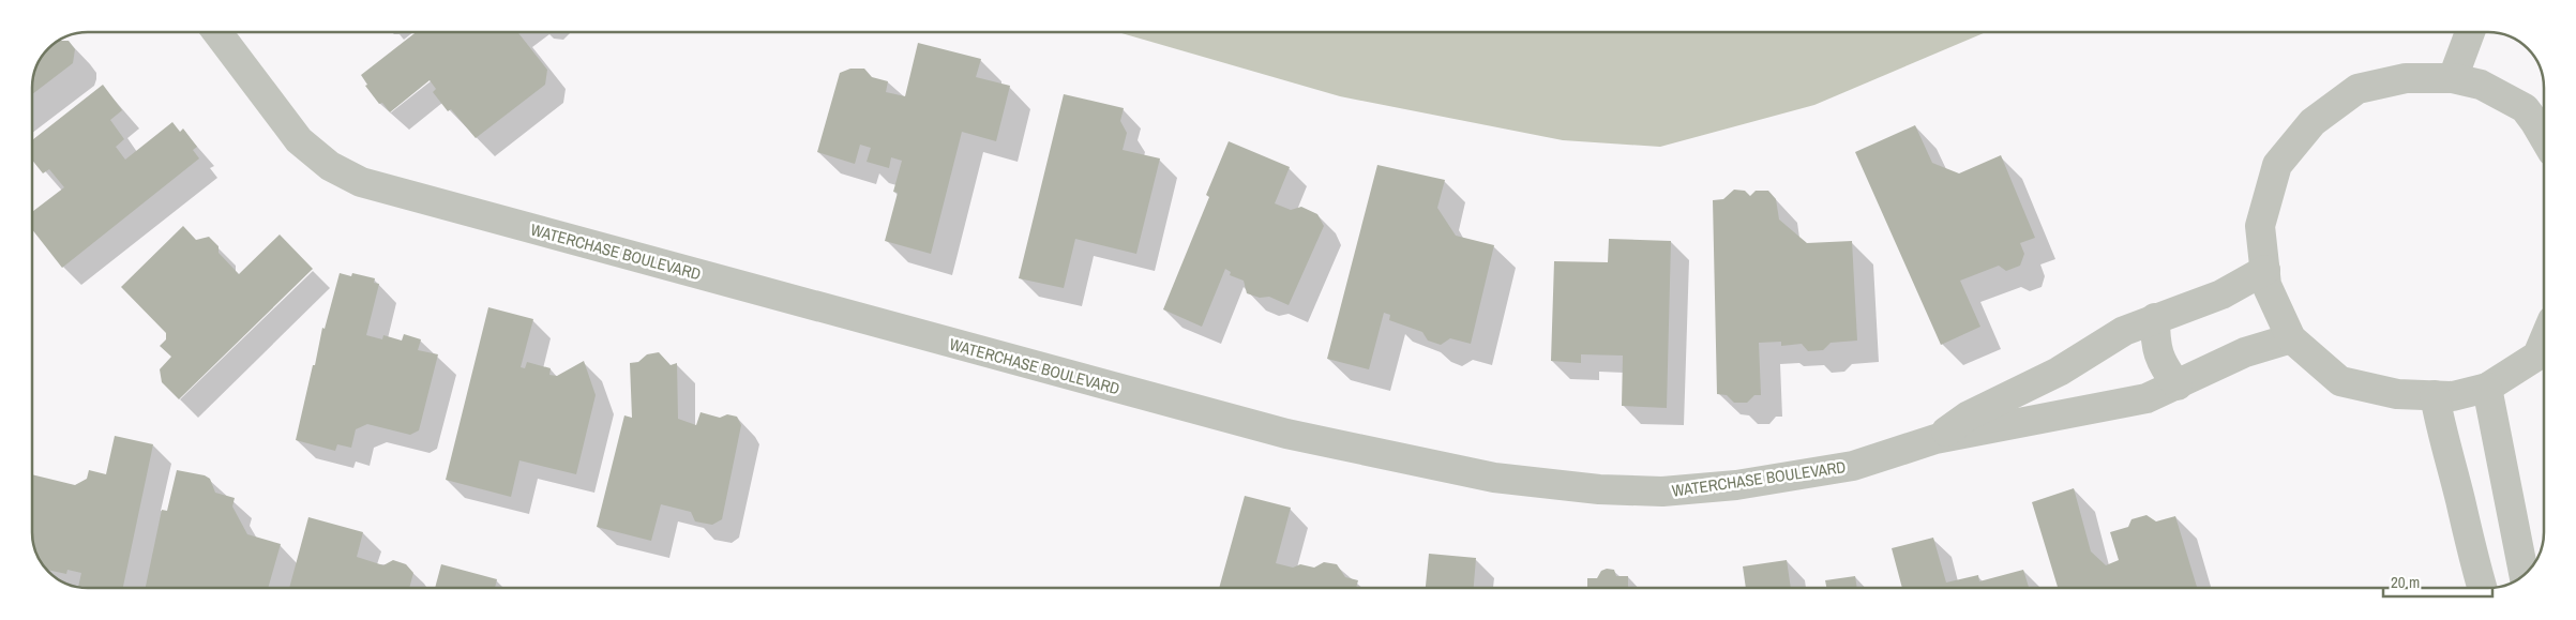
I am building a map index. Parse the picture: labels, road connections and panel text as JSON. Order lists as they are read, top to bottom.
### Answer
{
  "streets": {
    "street": ["WATERCHASE BOULEVARD"]
  },
  "scale_bar": "20 m"
}
